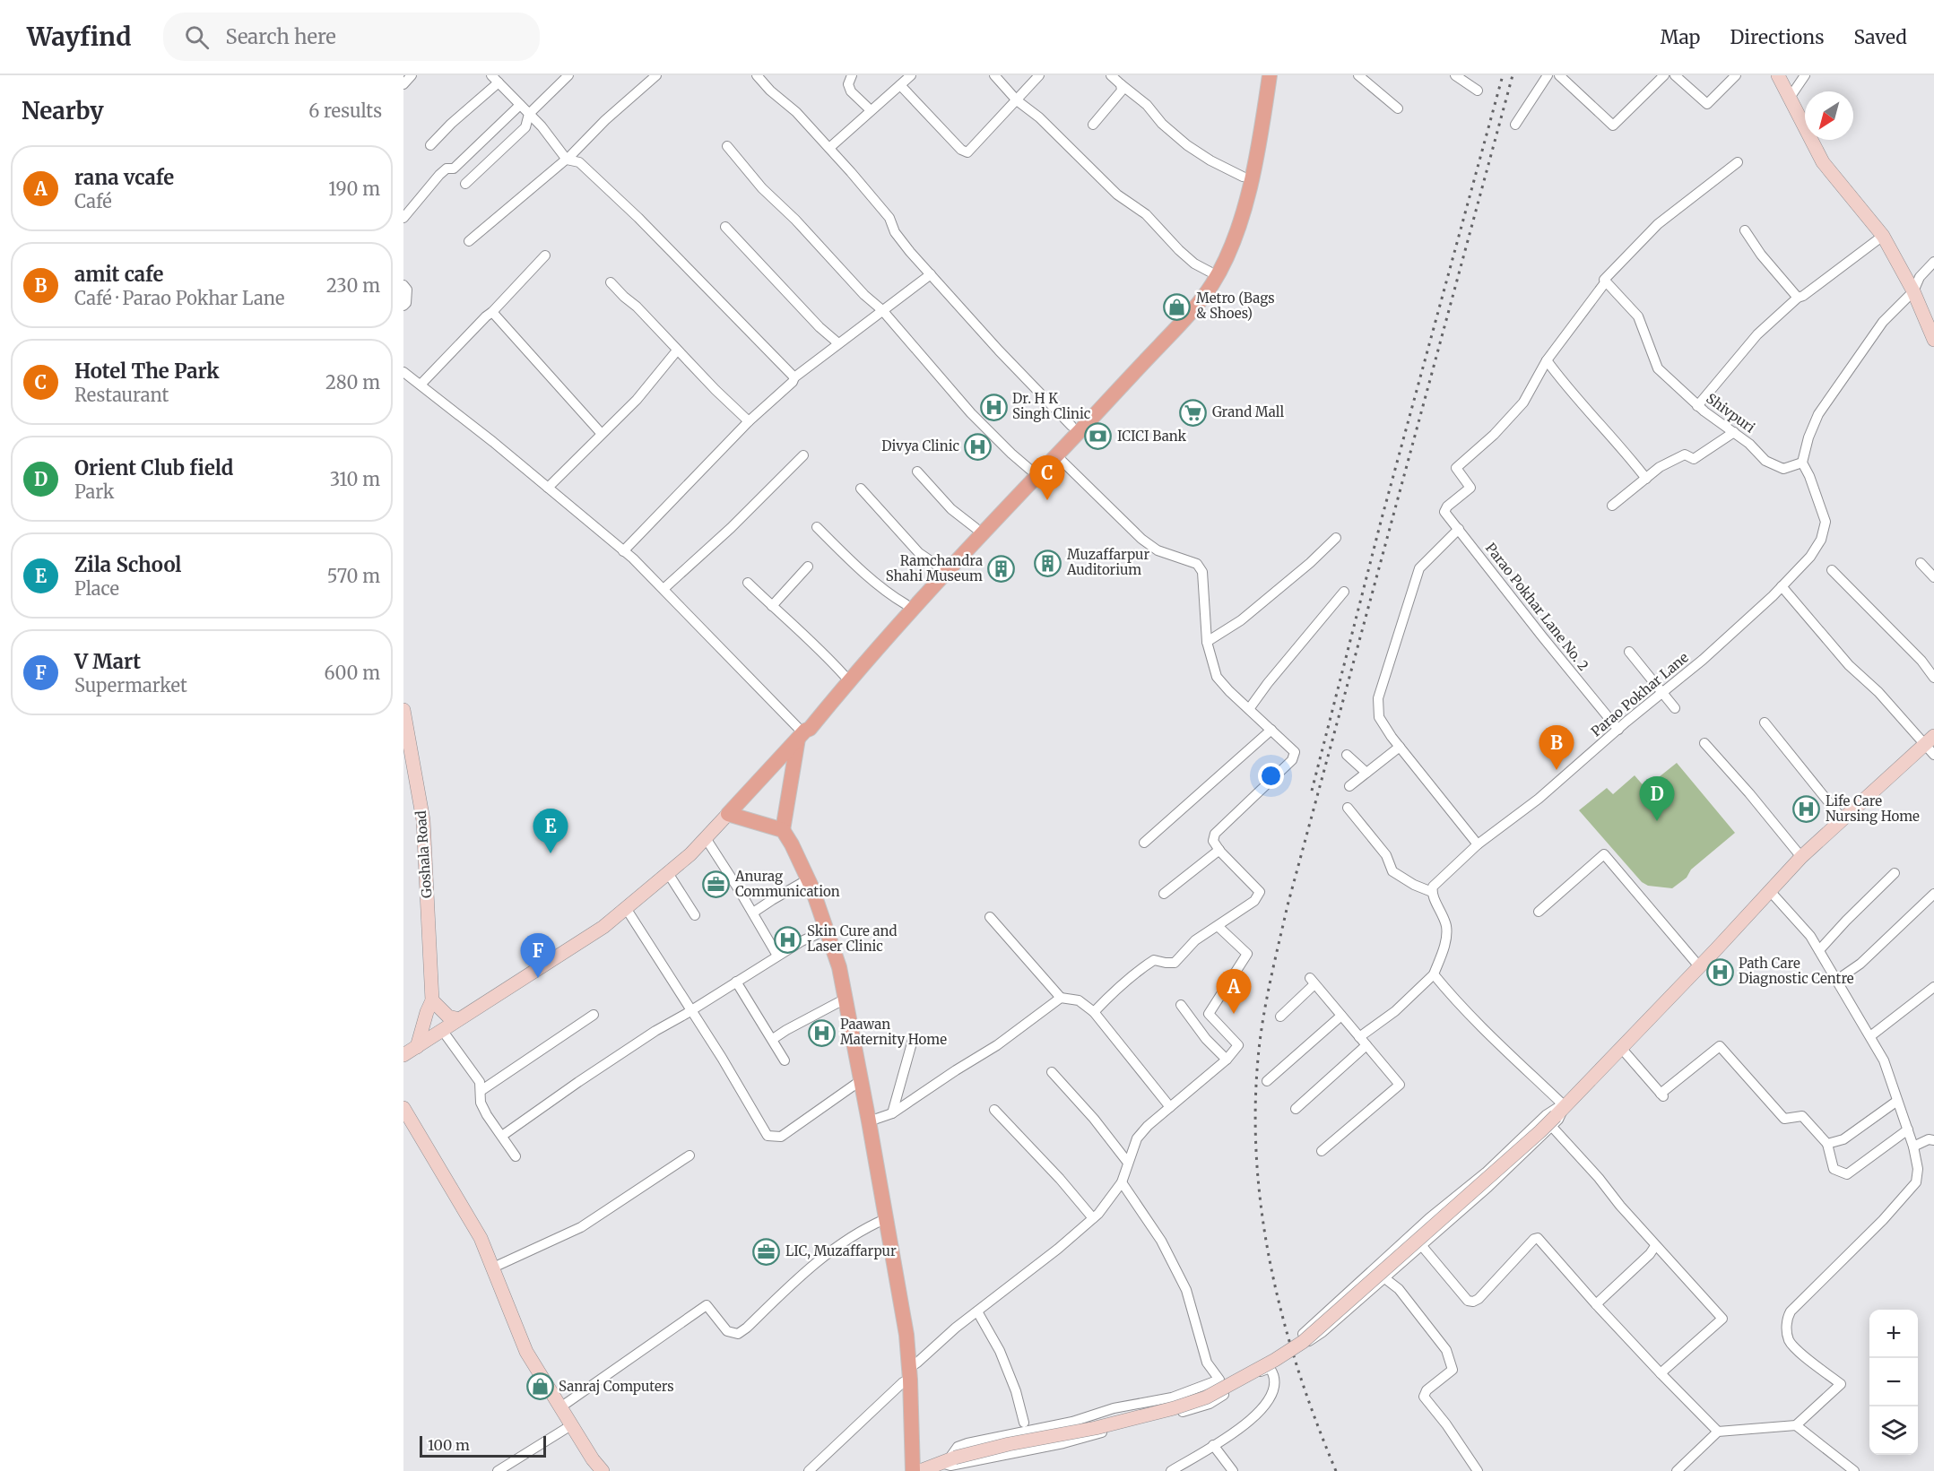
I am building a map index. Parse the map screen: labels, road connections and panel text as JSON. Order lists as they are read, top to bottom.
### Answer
{
  "streets": {
    "main road": ["Goshala Road"],
    "street": ["Shivpuri", "Parao Pokhar Lane No. 2", "Parao Pokhar Lane"]
  },
  "crossings": [
    ["Shivpuri", "Parao Pokhar Lane"],
    ["Parao Pokhar Lane No. 2", "Parao Pokhar Lane"]
  ],
  "places": {
    "shop": ["Metro (Bags & Shoes)", "Sanraj Computers"],
    "hospital": [
      "Dr. H K Singh Clinic",
      "Divya Clinic",
      "Life Care Nursing Home",
      "Skin Cure and Laser Clinic",
      "Path Care Diagnostic Centre",
      "Paawan Maternity Home"
    ],
    "supermarket": ["Grand Mall"],
    "bank": ["ICICI Bank"],
    "building": ["Muzaffarpur Auditorium", "Ramchandra Shahi Museum"],
    "office": ["Anurag Communication", "LIC, Muzaffarpur"]
  },
  "scale_bar": "100 m",
  "north": "bottom left",
  "page": {
    "header": "Wayfind",
    "search": "Search here",
    "nav": ["Map", "Directions", "Saved"],
    "heading": ["Nearby", "6 results"],
    "list": [
      {
        "mark": "A",
        "name": "rana vcafe",
        "note": "Café",
        "value": "190 m"
      },
      {
        "mark": "B",
        "name": "amit cafe",
        "note": "Café · Parao Pokhar Lane",
        "value": "230 m"
      },
      {
        "mark": "C",
        "name": "Hotel The Park",
        "note": "Restaurant",
        "value": "280 m"
      },
      {
        "mark": "D",
        "name": "Orient Club field",
        "note": "Park",
        "value": "310 m"
      },
      {
        "mark": "E",
        "name": "Zila School",
        "note": "Place",
        "value": "570 m"
      },
      {
        "mark": "F",
        "name": "V Mart",
        "note": "Supermarket",
        "value": "600 m"
      }
    ],
    "pins": [
      "C",
      "B",
      "D",
      "E",
      "F",
      "A"
    ],
    "map_buttons": ["+", "−"],
    "scale": "100 m"
  }
}
